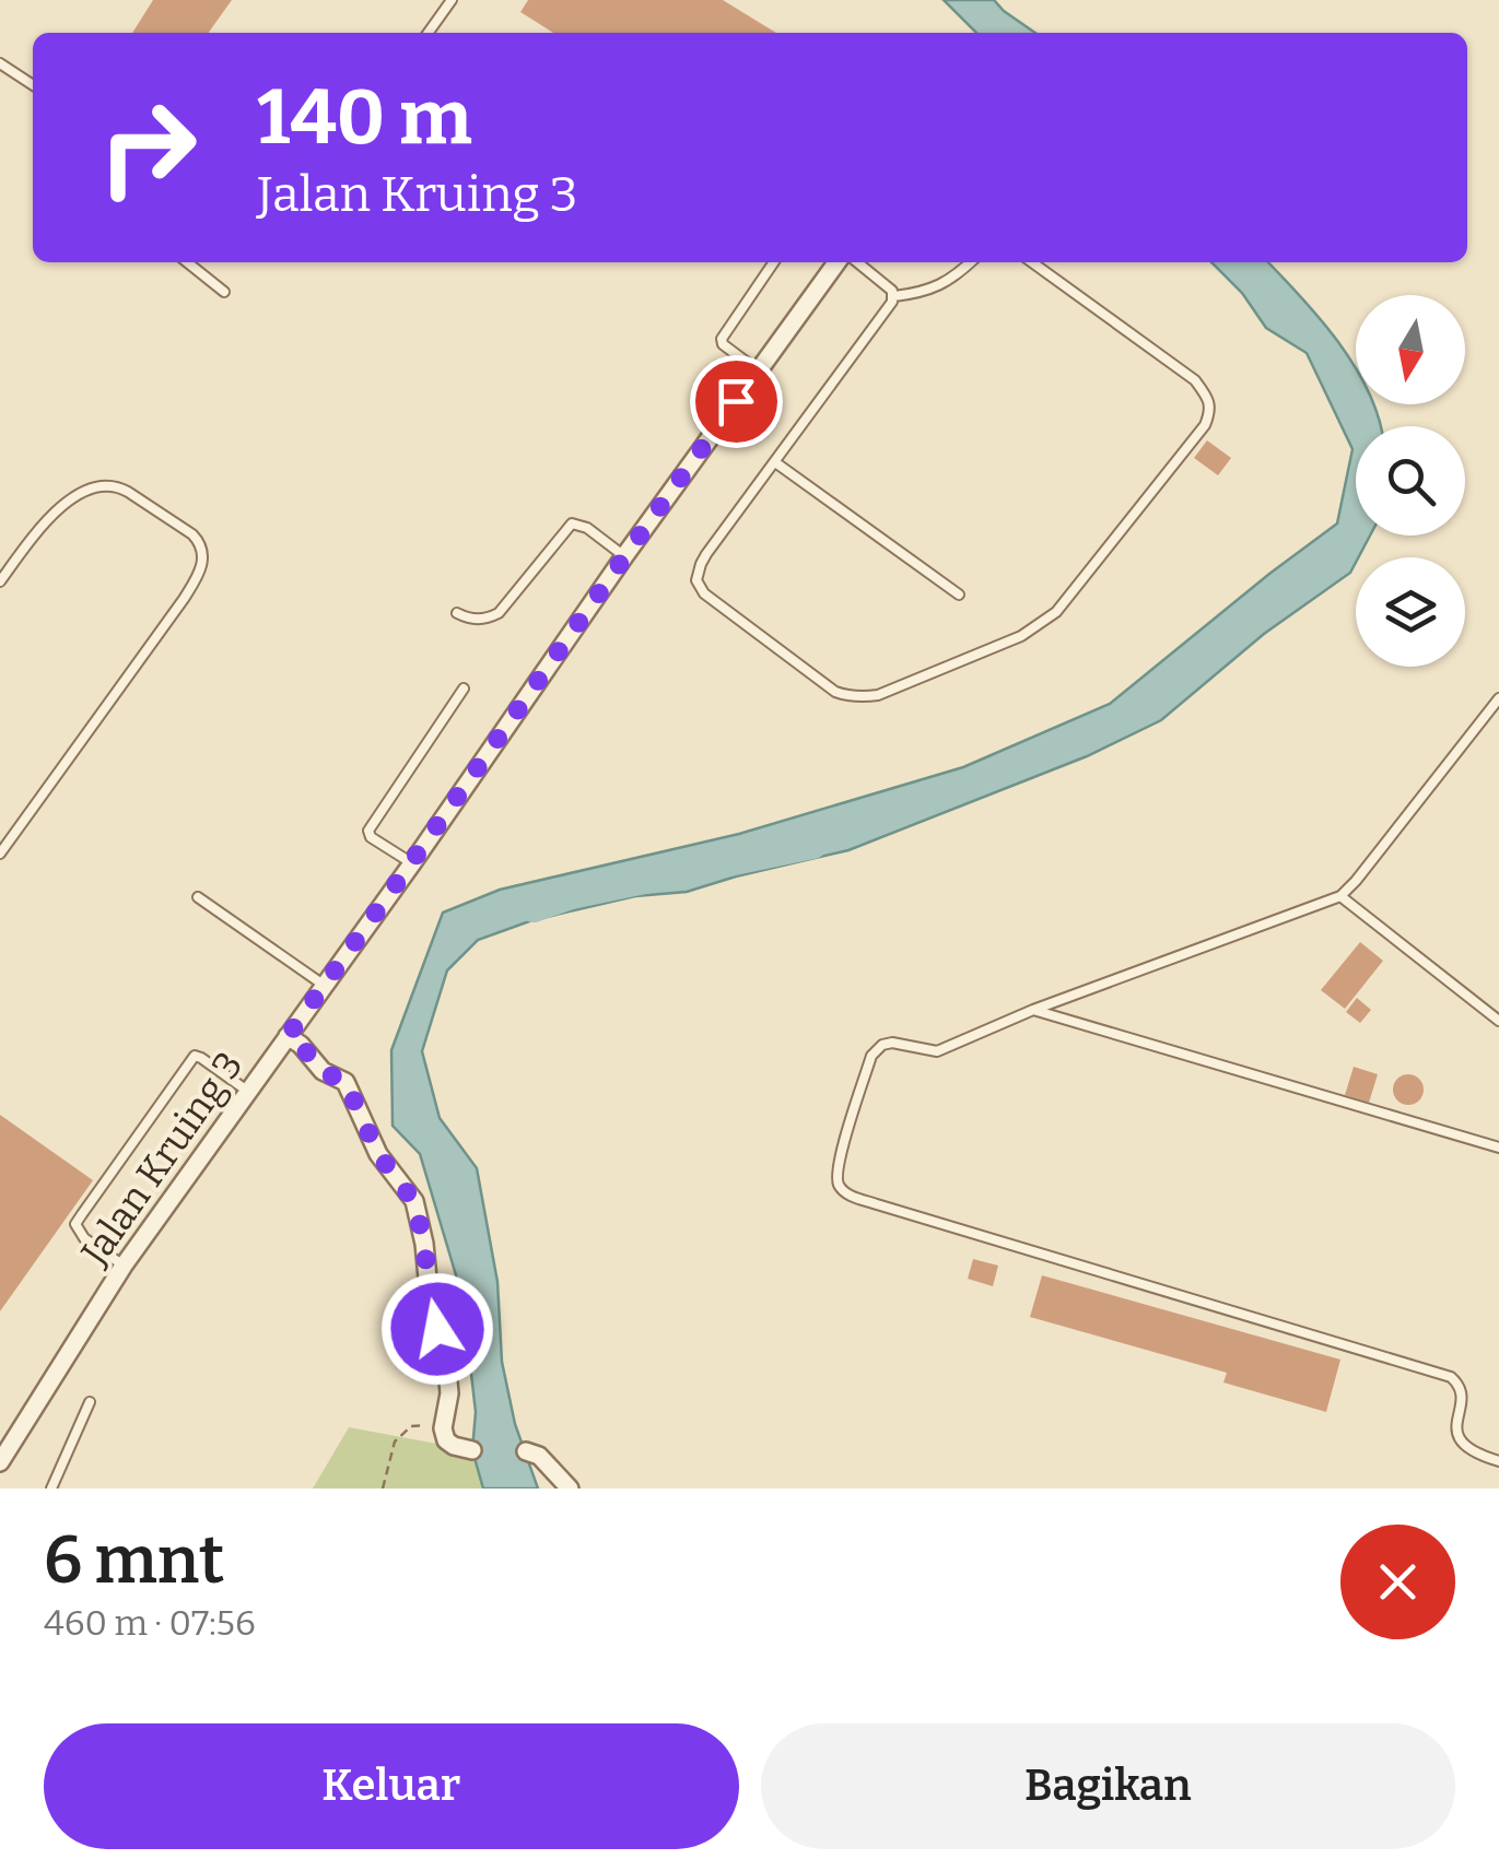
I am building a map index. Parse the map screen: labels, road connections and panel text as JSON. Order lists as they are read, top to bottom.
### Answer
{
  "streets": {
    "street": ["Jalan Kruing 3"]
  },
  "north": "bottom",
  "page": {
    "turn": ["140 m", "Jalan Kruing 3"],
    "heading": ["6 mnt", "460 m · 07:56"],
    "buttons": ["Keluar", "Bagikan"]
  }
}
